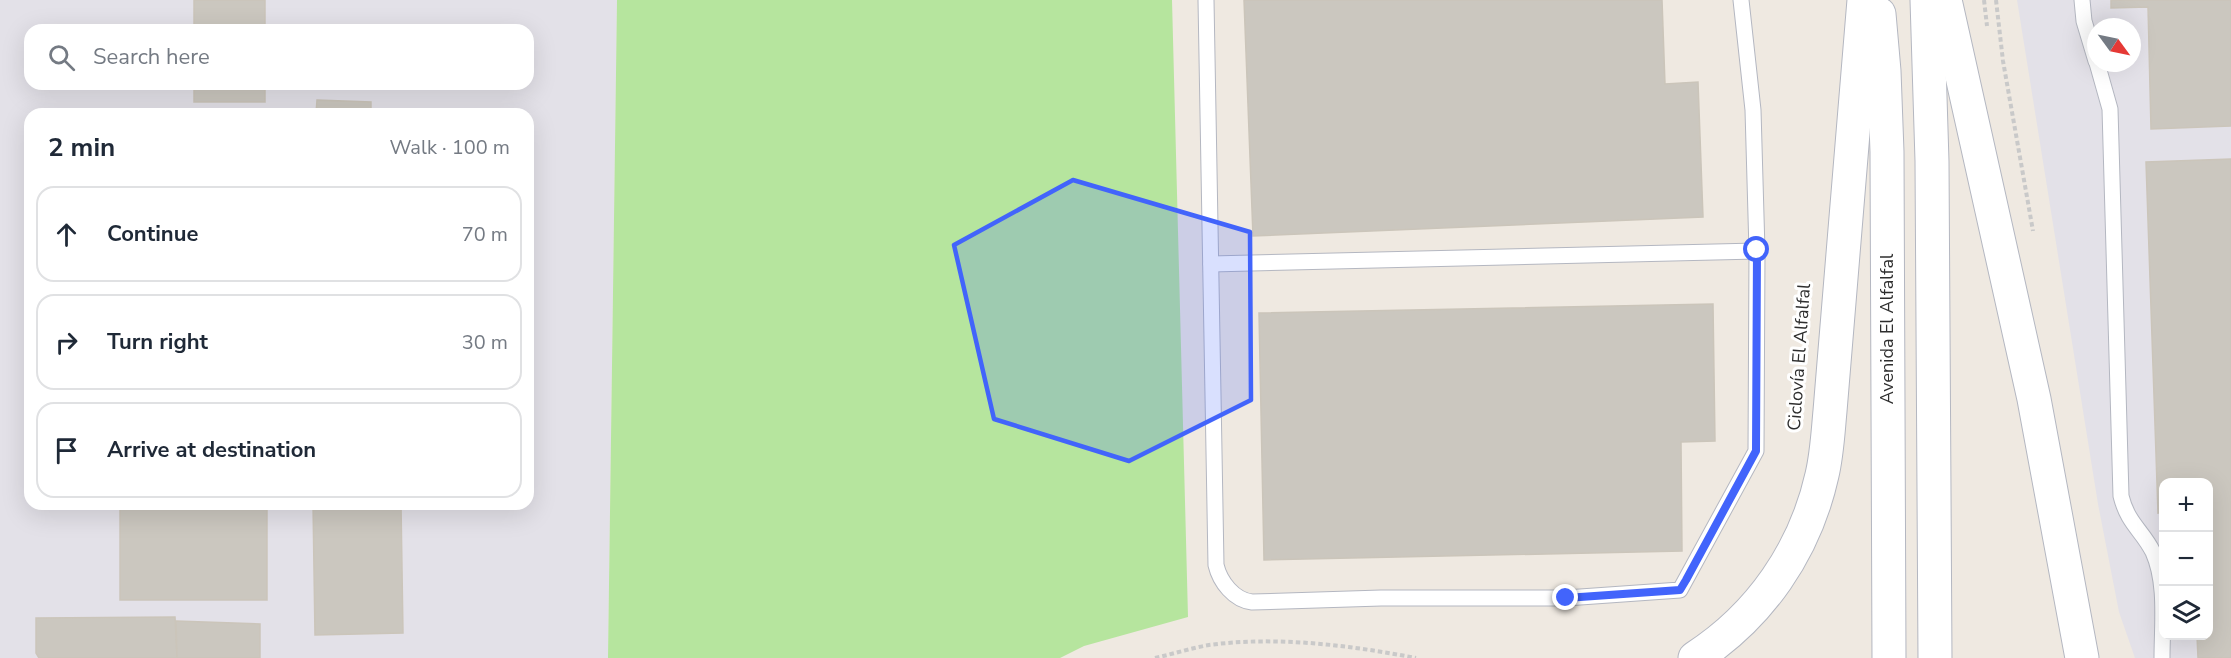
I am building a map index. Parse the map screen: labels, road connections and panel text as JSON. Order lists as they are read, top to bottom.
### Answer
{
  "streets": {
    "street": ["Avenida El Alfalfal"]
  },
  "north": "bottom right",
  "page": {
    "search": "Search here",
    "heading": ["2 min", "Walk · 100 m"],
    "list": [
      ["Continue", "70 m"],
      ["Turn right", "30 m"],
      "Arrive at destination"
    ],
    "map_buttons": ["+", "−"]
  }
}
